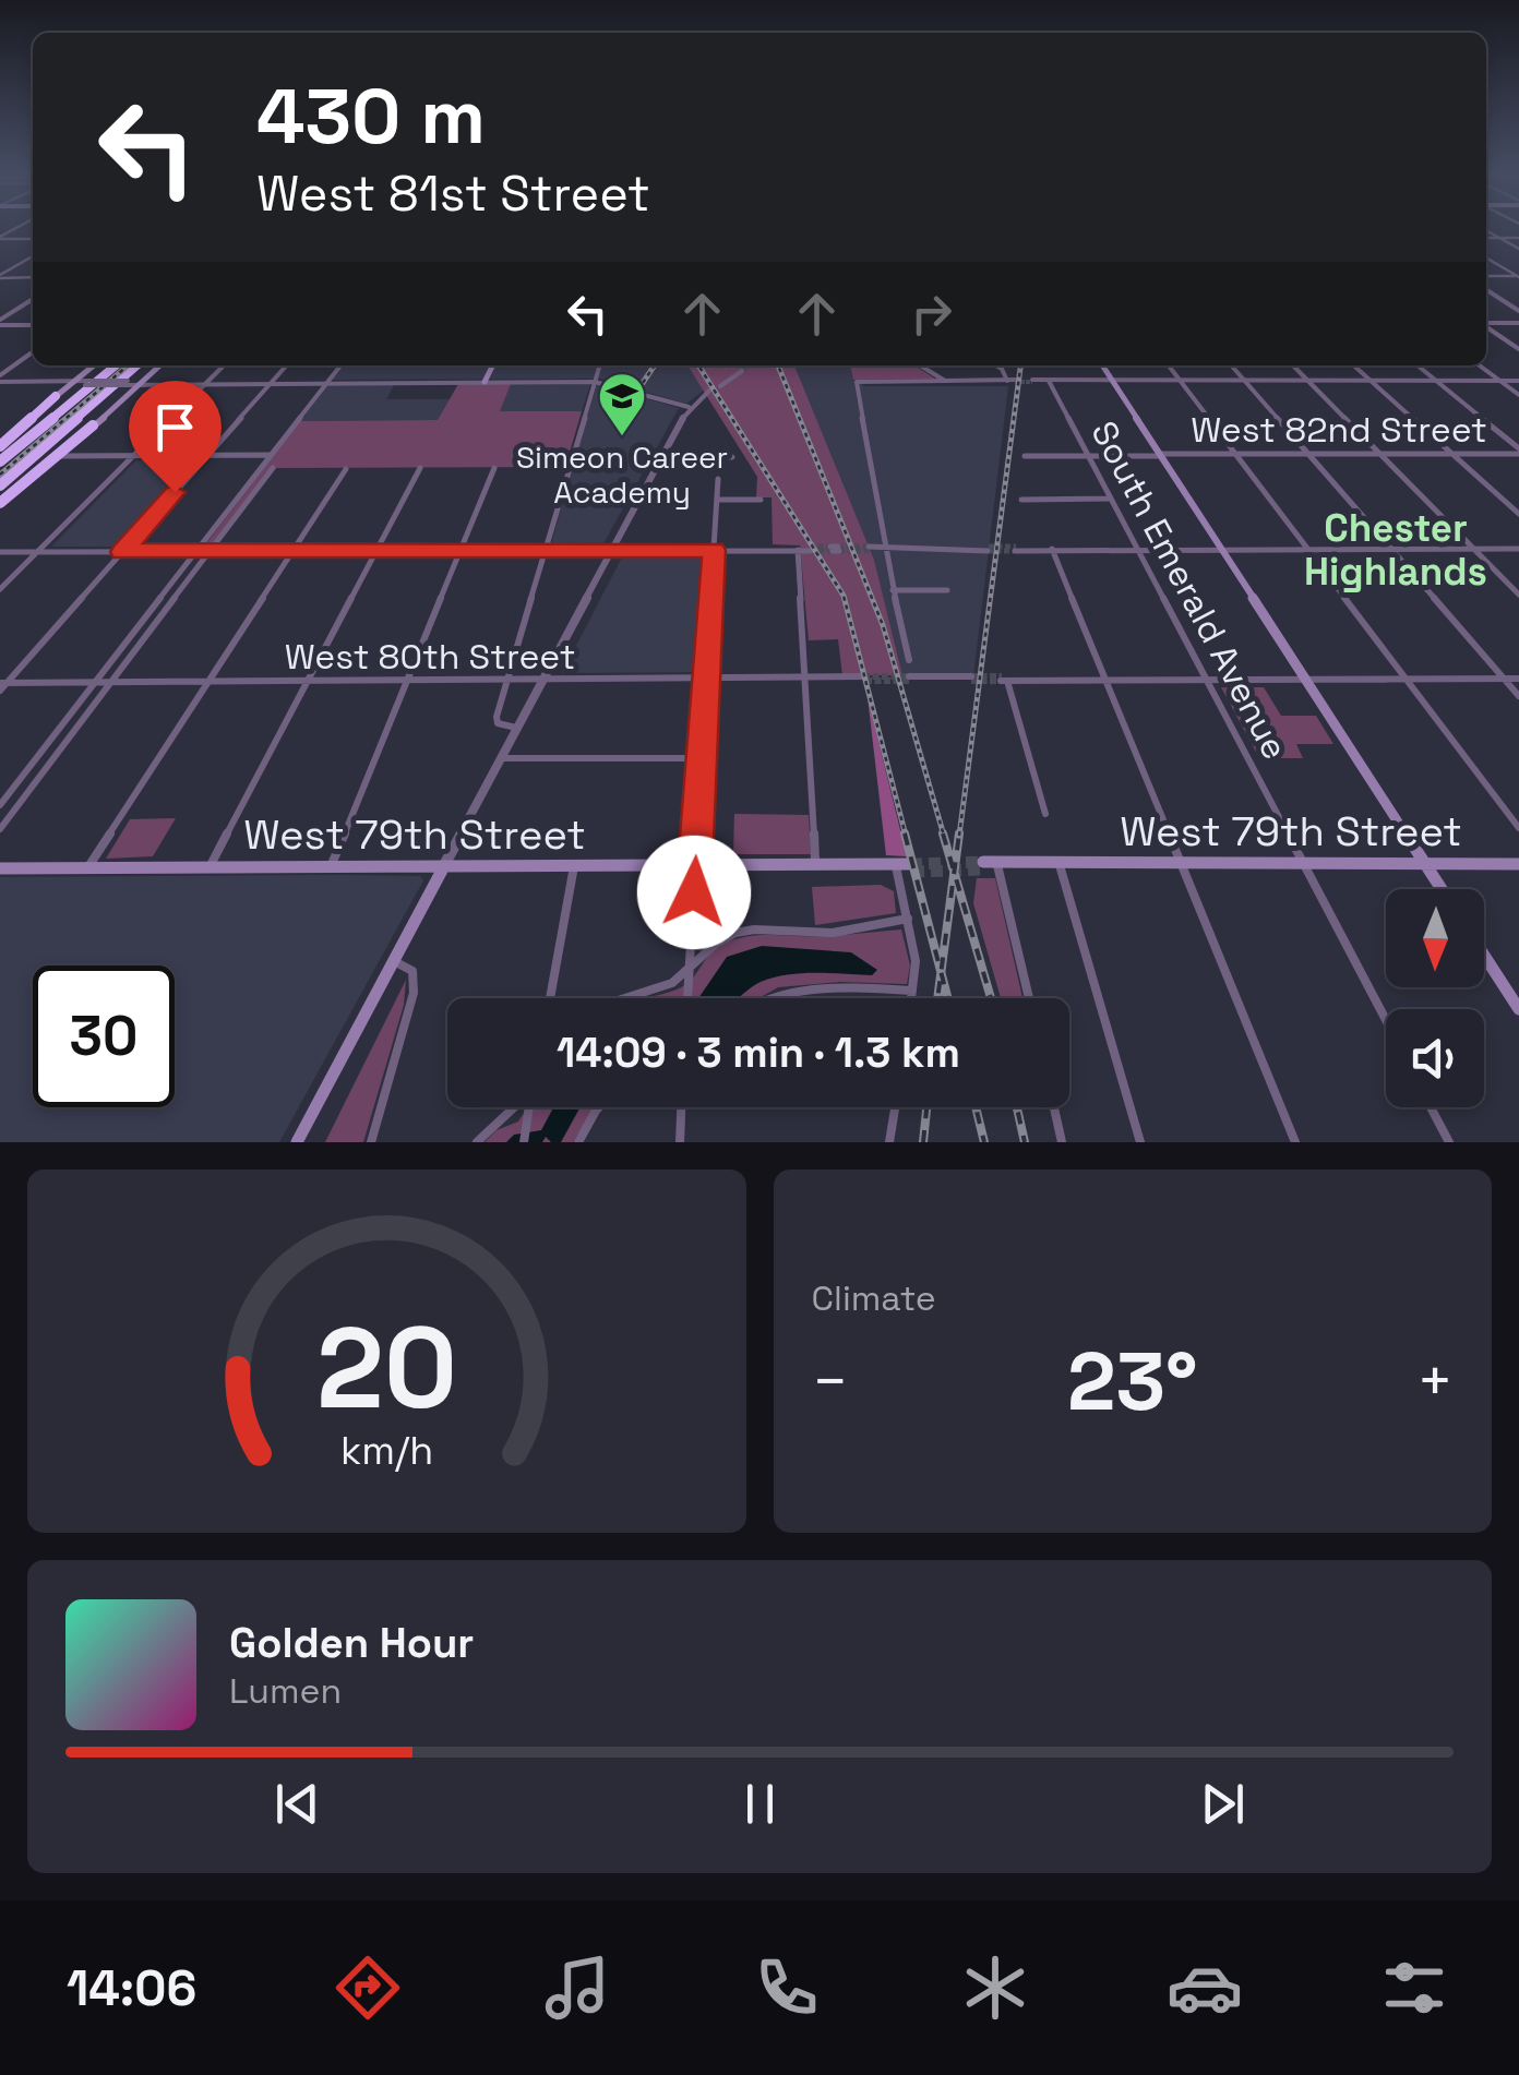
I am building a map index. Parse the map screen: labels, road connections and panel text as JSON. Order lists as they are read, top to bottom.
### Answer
{
  "streets": {
    "main road": ["West 79th Street"],
    "street": ["West 82nd Street", "South Emerald Avenue", "West 80th Street"]
  },
  "crossings": [
    ["West 82nd Street", "South Emerald Avenue"],
    ["South Emerald Avenue", "West 79th Street"]
  ],
  "districts": ["Chester Highlands"],
  "places": {
    "school or university": ["Simeon Career Academy"]
  },
  "north": "bottom",
  "page": {
    "turn": ["430 m", "West 81st Street"],
    "limit": "30",
    "trip": "14:09 · 3 min · 1.3 km",
    "tile": "Climate",
    "heat": ["−", "23°", "+"],
    "song": ["Golden Hour", "Lumen"],
    "tabs": "14:06",
    "gauge": ["20", "km/h"]
  }
}
